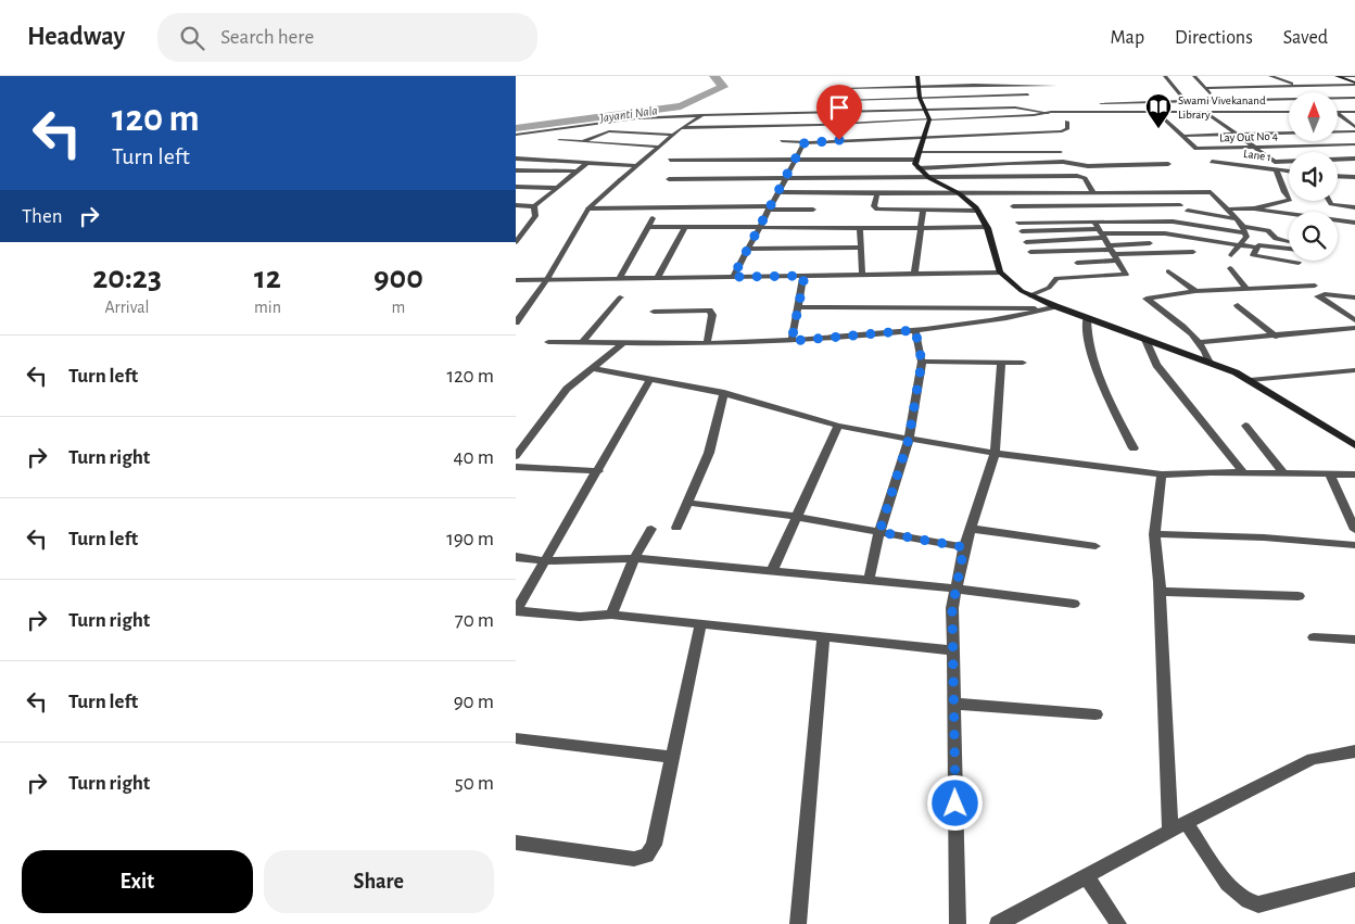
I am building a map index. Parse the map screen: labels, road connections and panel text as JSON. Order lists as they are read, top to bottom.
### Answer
{
  "streets": {
    "street": ["Lay Out No 4", "Lane 1"]
  },
  "water": ["Jayanti Nala"],
  "places": {
    "library": ["Swami Vivekanand Library"]
  },
  "north": "top",
  "page": {
    "header": "Headway",
    "search": "Search here",
    "nav": ["Map", "Directions", "Saved"],
    "turn": ["120 m", "Turn left"],
    "then": "Then",
    "eta": [
      "20:23",
      "Arrival",
      "12",
      "min",
      "900",
      "m"
    ],
    "list": [
      {
        "name": "Turn left",
        "value": "120 m"
      },
      {
        "name": "Turn right",
        "value": "40 m"
      },
      {
        "name": "Turn left",
        "value": "190 m"
      },
      {
        "name": "Turn right",
        "value": "70 m"
      },
      {
        "name": "Turn left",
        "value": "90 m"
      },
      {
        "name": "Turn right",
        "value": "50 m"
      }
    ],
    "buttons": ["Exit", "Share"]
  }
}
